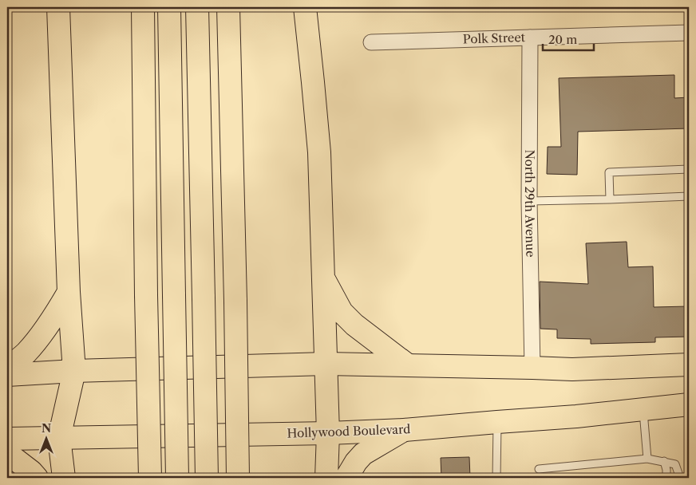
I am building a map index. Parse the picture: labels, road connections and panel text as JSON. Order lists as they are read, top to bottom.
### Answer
{
  "streets": {
    "main road": ["Hollywood Boulevard"],
    "street": ["Polk Street", "North 29th Avenue"]
  },
  "crossings": [
    ["Polk Street", "North 29th Avenue"]
  ],
  "scale_bar": "20 m",
  "north": "top"
}
